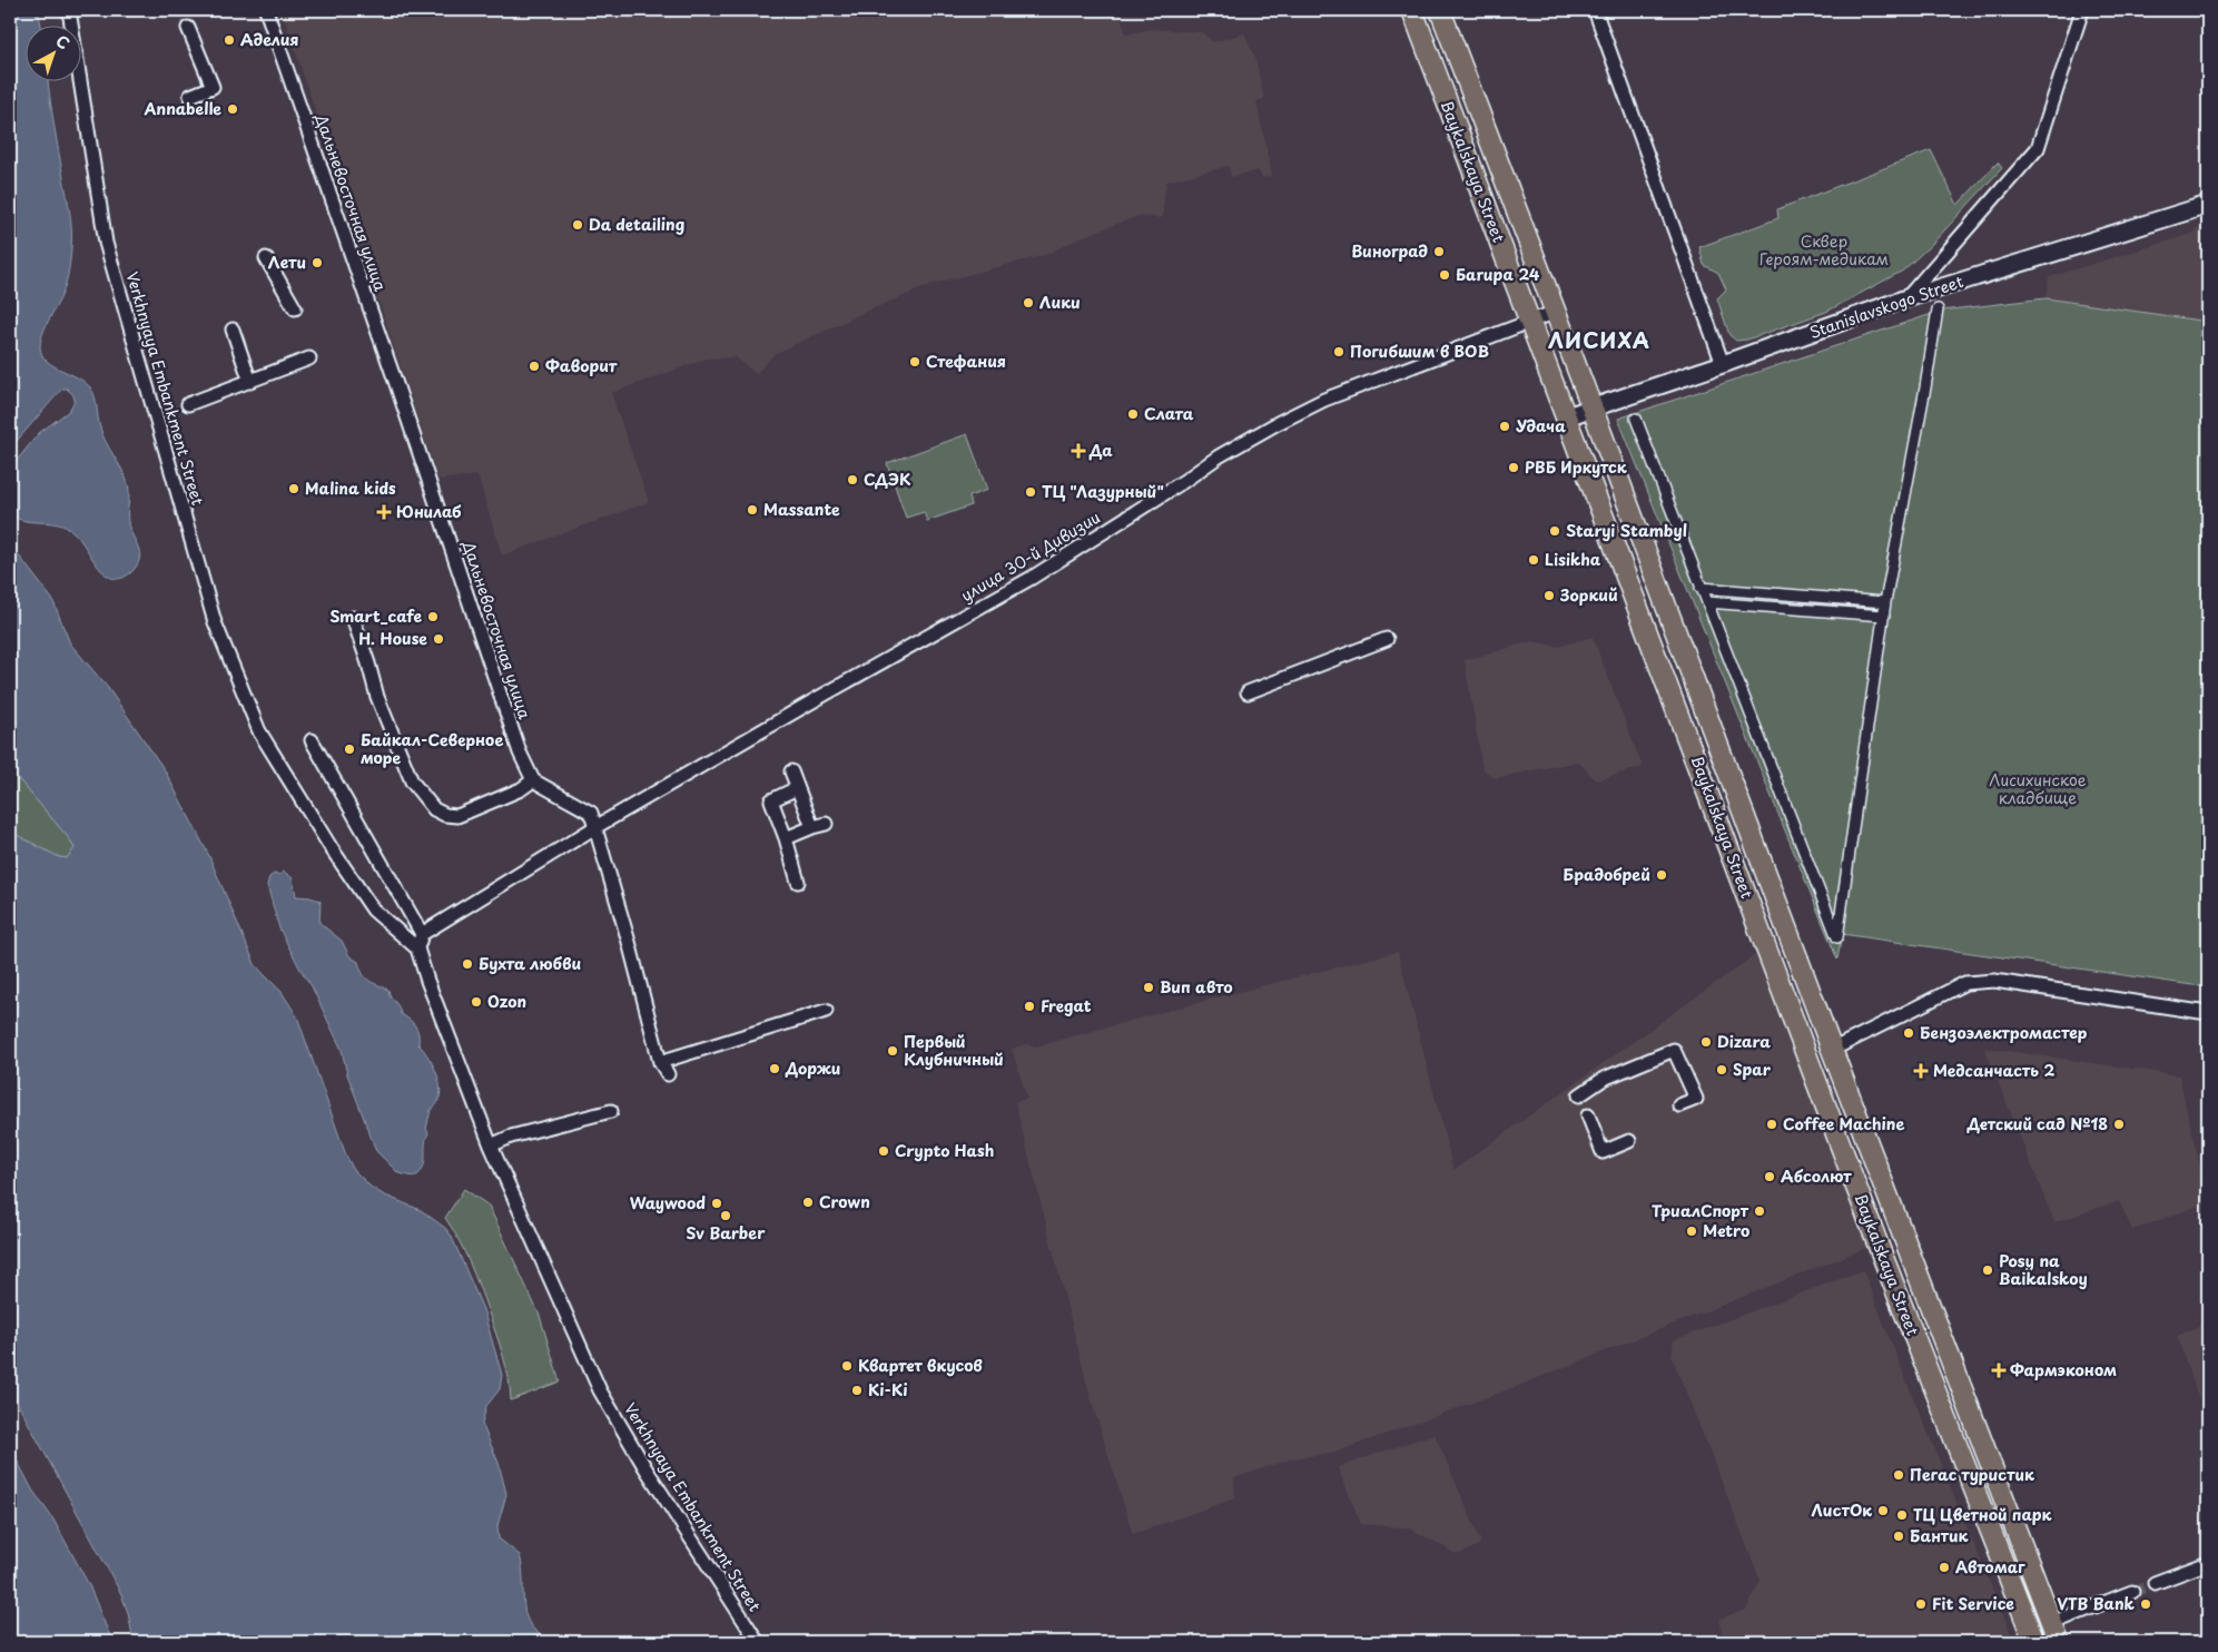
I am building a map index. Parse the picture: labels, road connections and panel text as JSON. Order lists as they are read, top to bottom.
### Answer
{
  "streets": {
    "main road": ["Baykalskaya Street", "Stanislavskogo Street"],
    "street": ["Дальневосточная улица", "Verkhnyaya Embankment Street", "улица 30-й Дивизии"]
  },
  "crossings": [
    ["Baykalskaya Street", "Stanislavskogo Street"],
    ["Baykalskaya Street", "улица 30-й Дивизии"]
  ],
  "districts": ["ЛИСИХА"],
  "parks": ["Сквер Героям-медикам", "Лисихинское кладбище"],
  "places": {
    "other": [
      "Аделия",
      "Annabelle",
      "Da detailing",
      "Виноград",
      "Лети",
      "Багира 24",
      "Лики",
      "Погибшим в ВОВ",
      "Стефания",
      "Фаворит",
      "Слата",
      "Удача",
      "РВБ Иркутск",
      "СДЭК",
      "Malina kids",
      "ТЦ \"Лазурный\"",
      "Massante",
      "Staryi Stambyl",
      "Lisikha",
      "Зоркий",
      "Smart_cafe",
      "H. House",
      "Байкал-Северное море",
      "Брадобрей",
      "Бухта любви",
      "Вип авто",
      "Ozon",
      "Fregat",
      "Бензоэлектромастер",
      "Dizara",
      "Первый Клубничный",
      "Доржи",
      "Spar",
      "Coffee Machine",
      "Детский сад №18",
      "Crypto Hash",
      "Абсолют",
      "Crown",
      "Waywood",
      "ТриалСпорт",
      "Sv Barber",
      "Мetro",
      "Posy na Baikalskoy",
      "Квартет вкусов",
      "Ki-Ki",
      "Пегас туристик",
      "ЛистОк",
      "ТЦ Цветной парк",
      "Бантик",
      "Автомаг",
      "Fit Service",
      "VTB Bank"
    ],
    "health": [
      "Да",
      "Юнилаб",
      "Медсанчасть 2",
      "Фармэконом"
    ]
  },
  "north": "top right"
}
